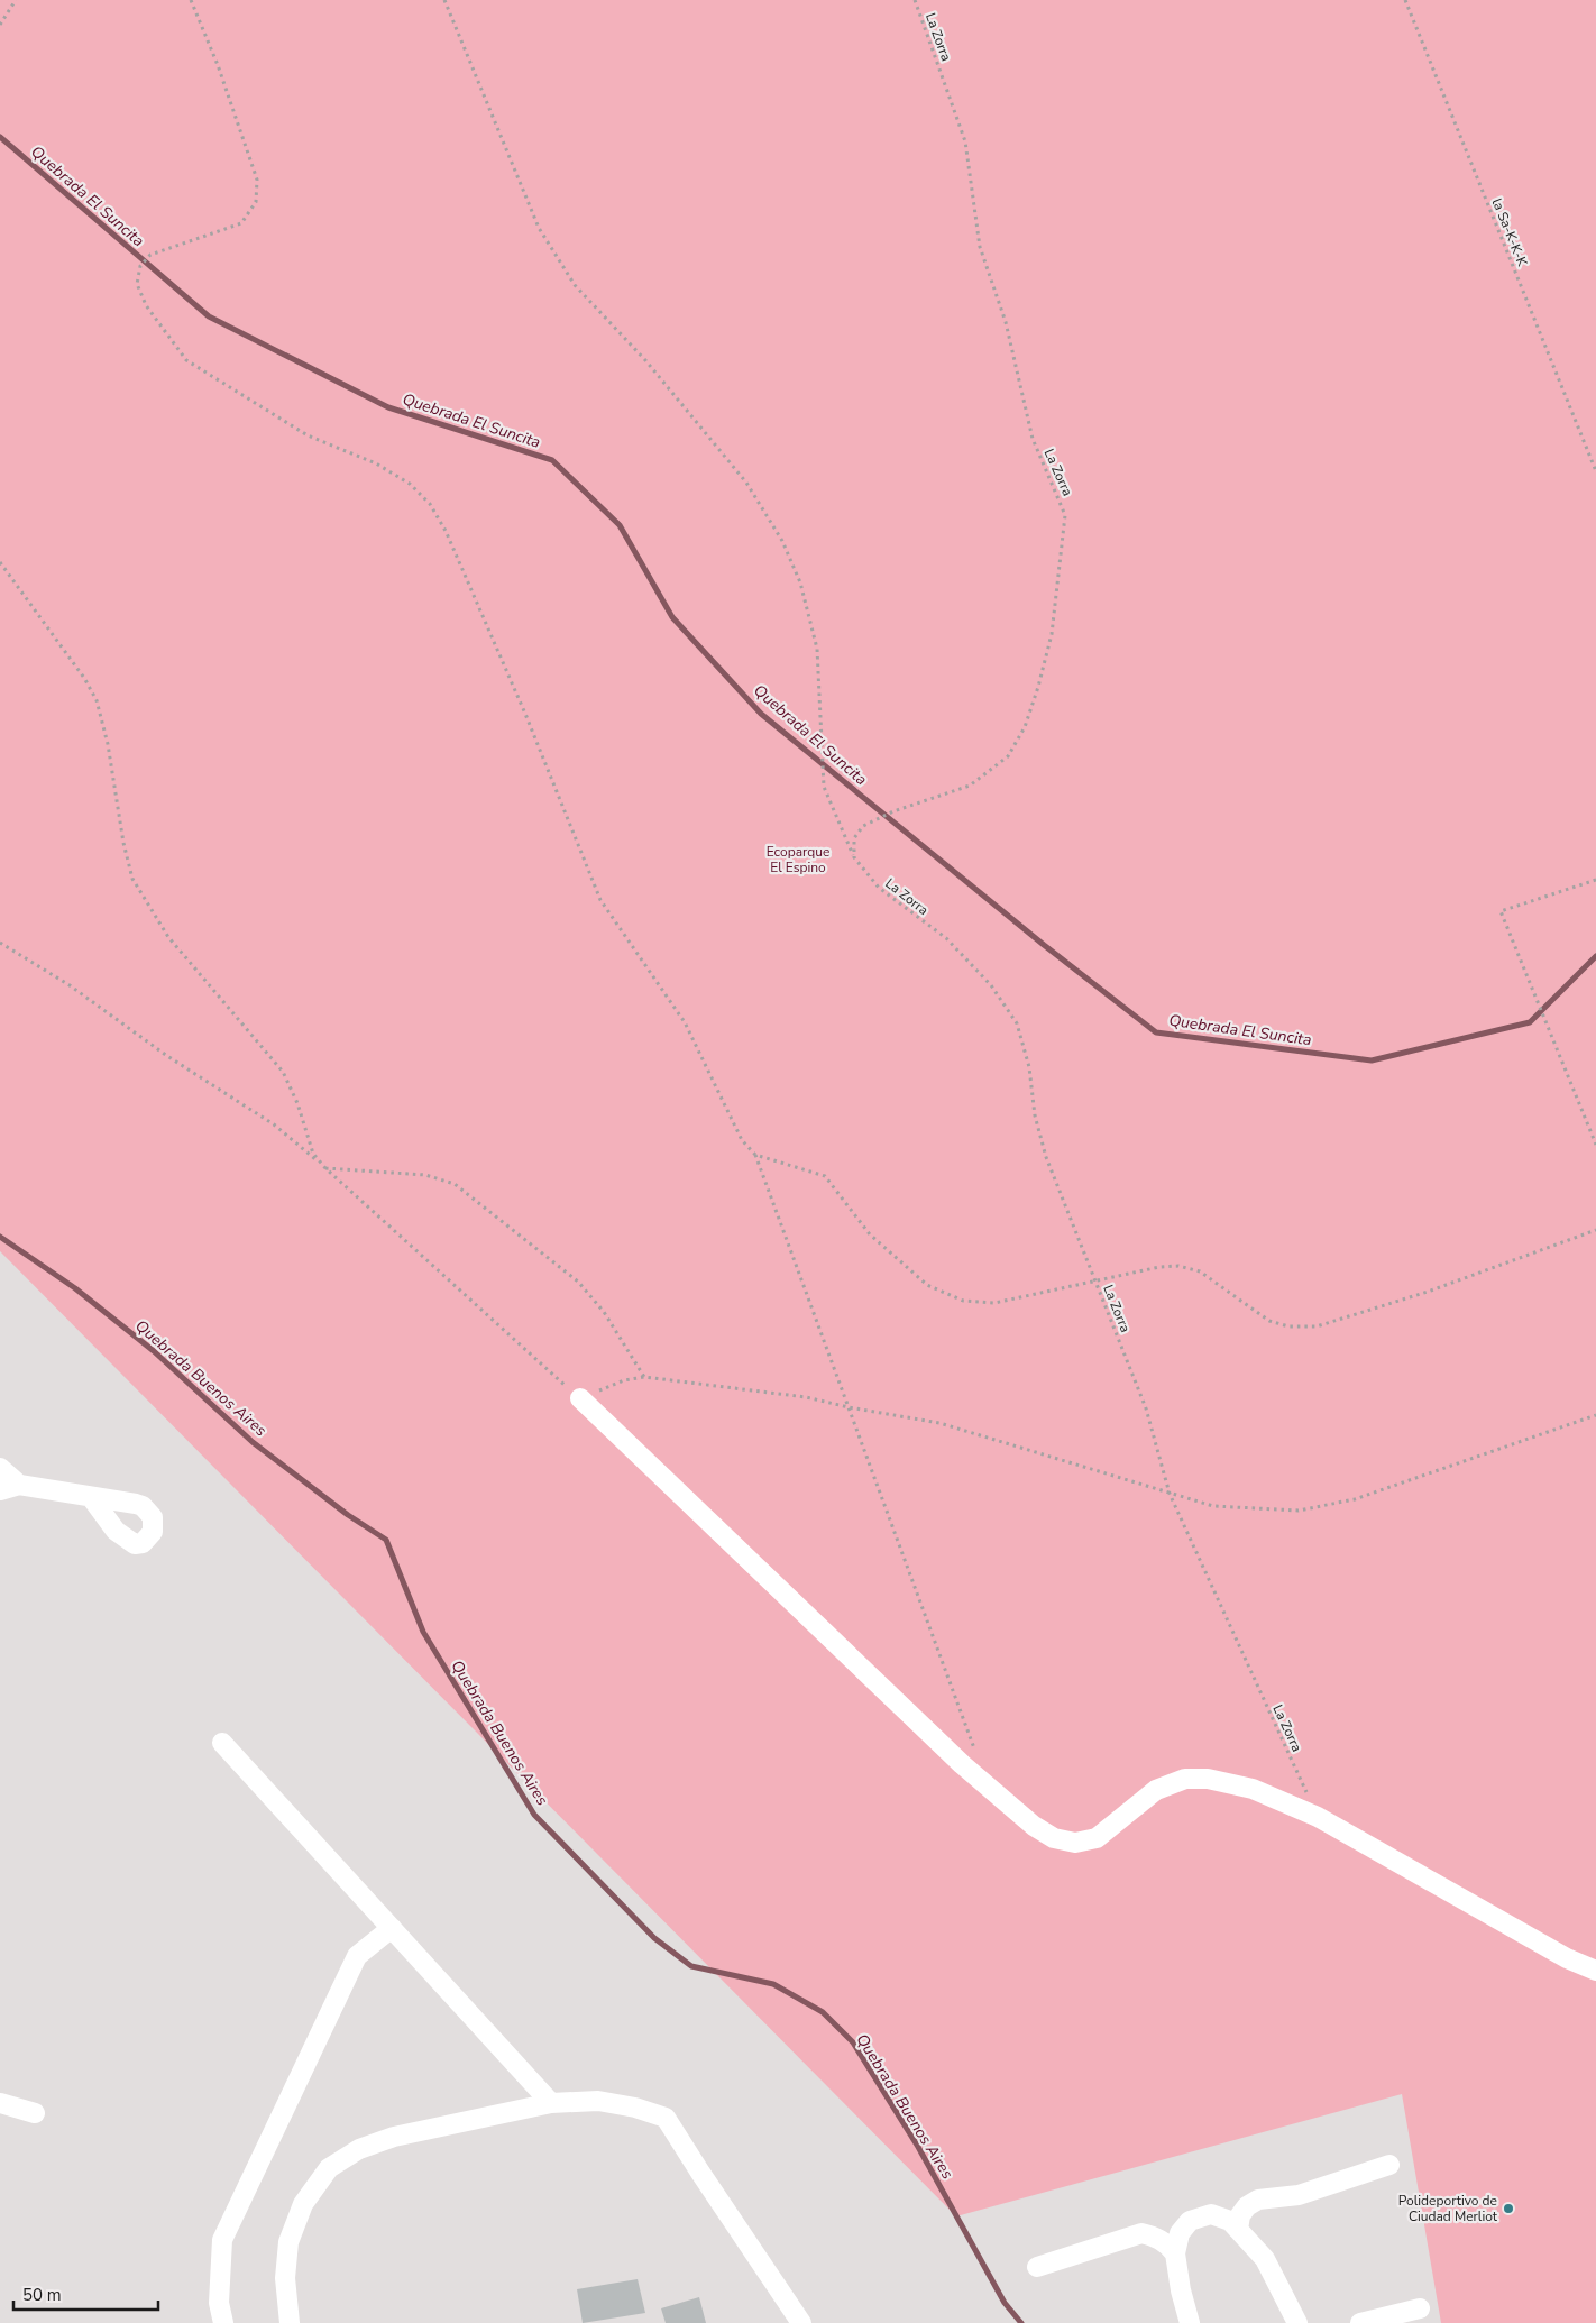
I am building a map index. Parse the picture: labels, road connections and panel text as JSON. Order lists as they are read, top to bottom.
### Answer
{
  "streets": {
    "path": ["La Zorra", "la Sa-K-K-K"]
  },
  "water": ["Quebrada El Suncita", "Quebrada Buenos Aires"],
  "parks": ["Ecoparque El Espino"],
  "places": ["Polideportivo de Ciudad Merliot"],
  "scale_bar": "50 m"
}
